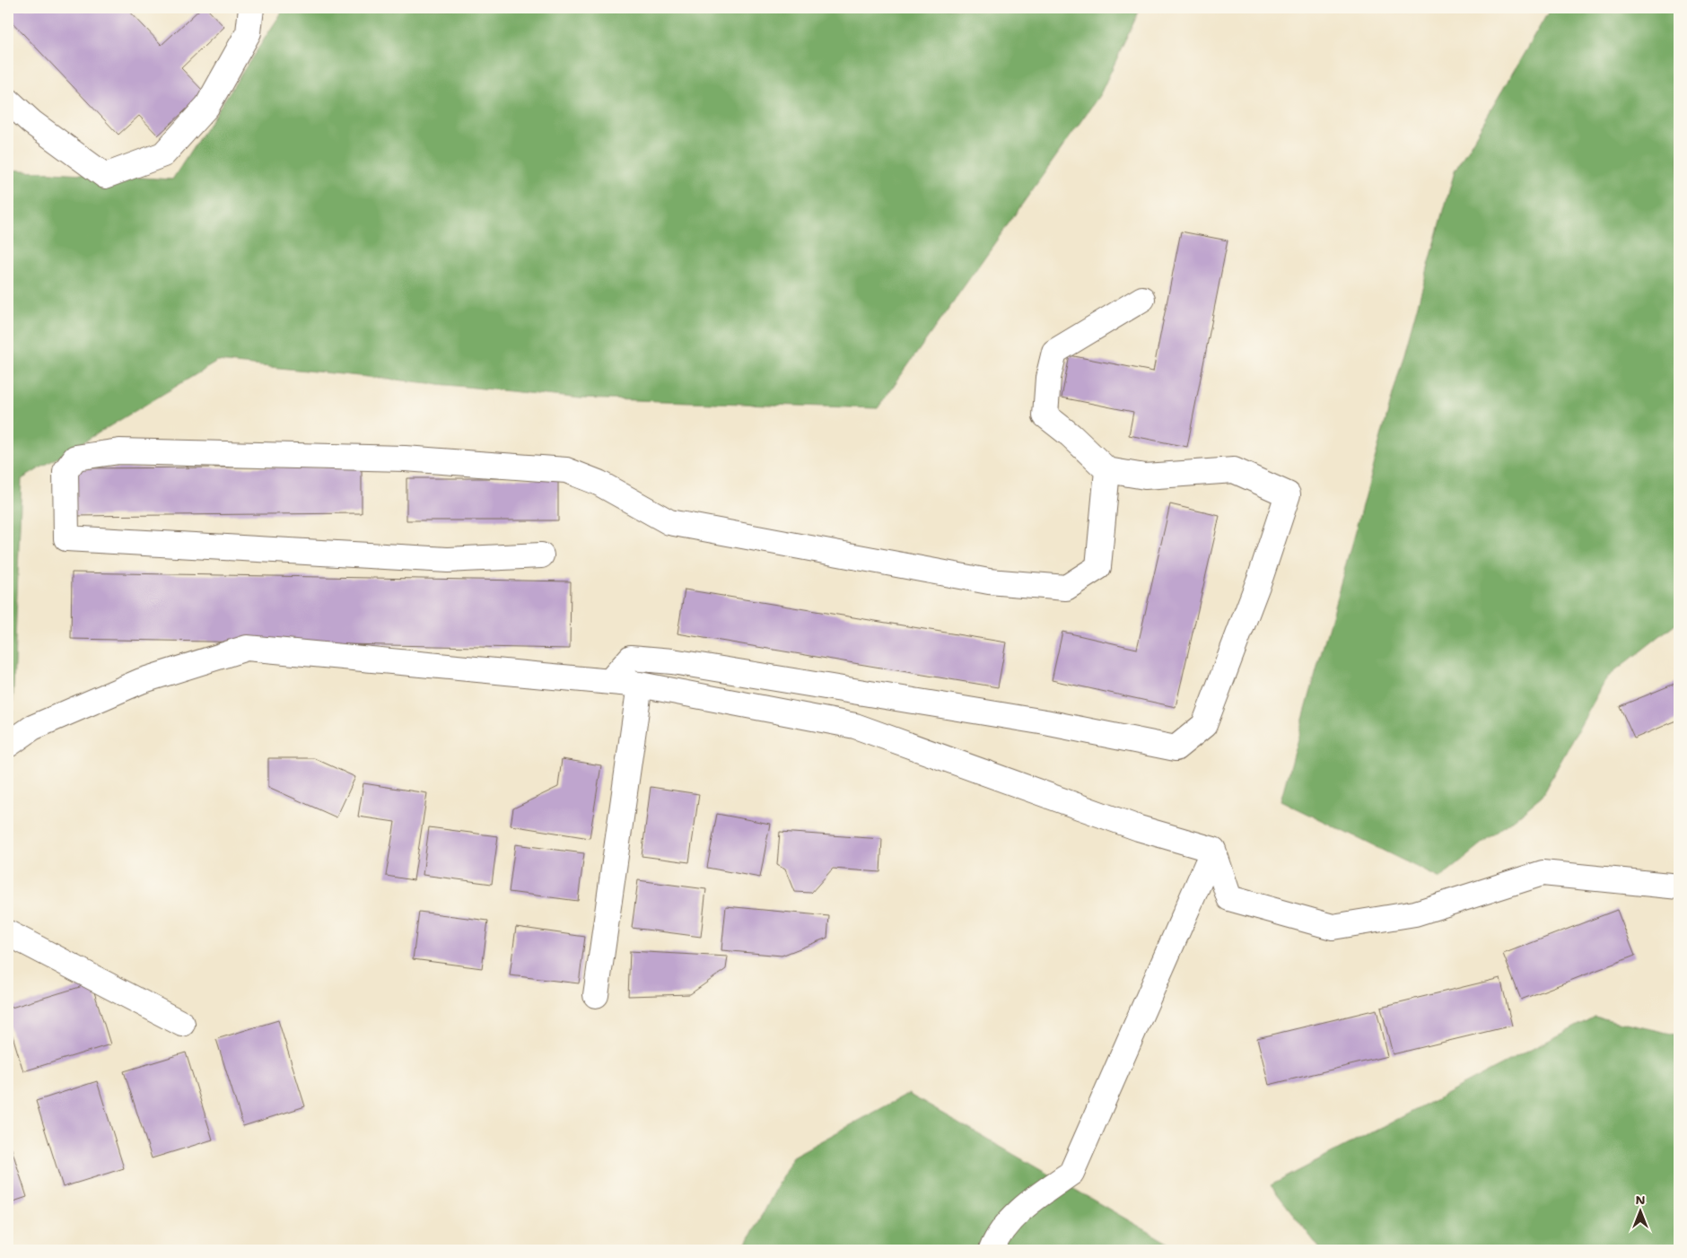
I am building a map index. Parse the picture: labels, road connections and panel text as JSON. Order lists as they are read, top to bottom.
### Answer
{
  "north": "top"
}
